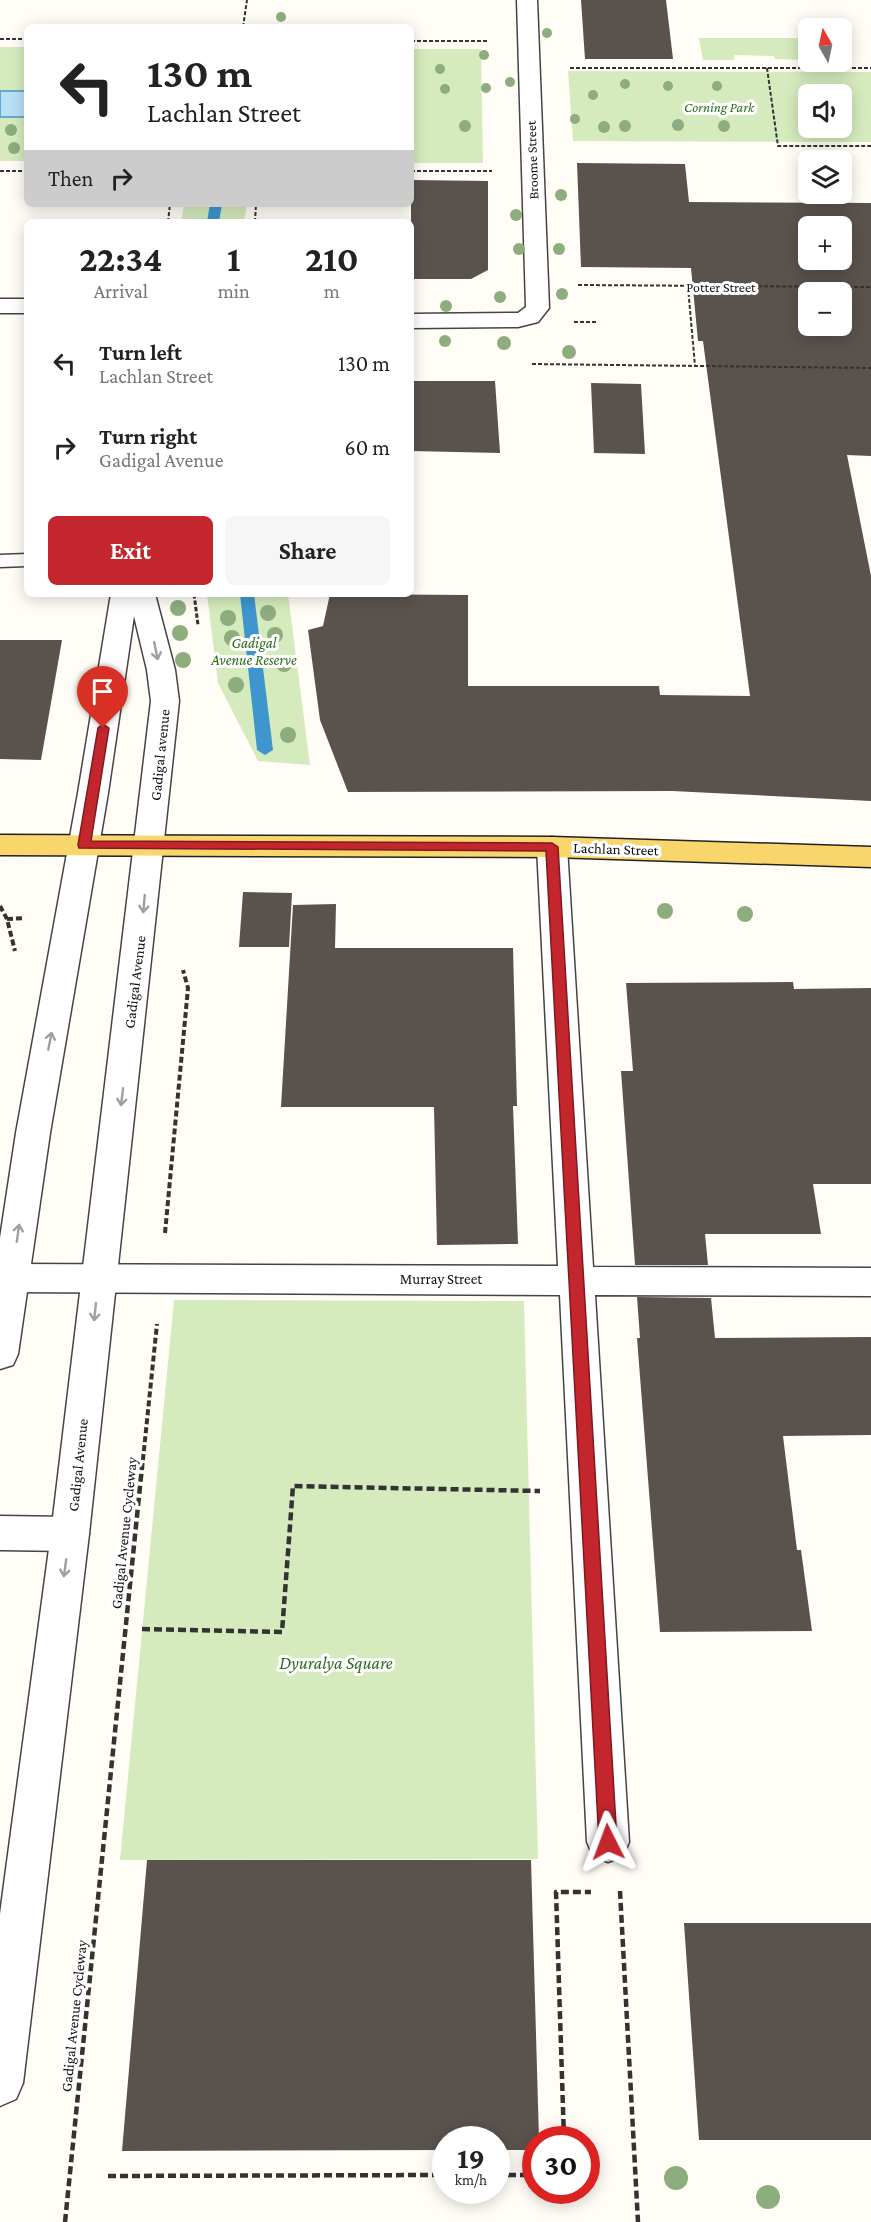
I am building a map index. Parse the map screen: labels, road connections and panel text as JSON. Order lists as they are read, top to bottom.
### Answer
{
  "streets": {
    "main road": ["Lachlan Street"],
    "street": [
      "Broome Street",
      "Gadigal avenue",
      "Gadigal Avenue",
      "Murray Street"
    ],
    "path": ["Potter Street", "Gadigal Avenue Cycleway"]
  },
  "crossings": [
    ["Gadigal avenue", "Lachlan Street"],
    ["Gadigal avenue", "Gadigal Avenue"],
    ["Lachlan Street", "Gadigal Avenue"],
    ["Gadigal Avenue", "Murray Street"],
    ["Murray Street", "Gadigal Avenue Cycleway"]
  ],
  "parks": ["Corning Park", "Gadigal Avenue Reserve", "Dyuralya Square"],
  "north": "top",
  "page": {
    "map_buttons": ["+", "−"],
    "turn": ["130 m", "Lachlan Street"],
    "then": "Then",
    "eta": [
      "22:34",
      "Arrival",
      "1",
      "min",
      "210",
      "m"
    ],
    "list": [
      {
        "name": "Turn left",
        "note": "Lachlan Street",
        "value": "130 m"
      },
      {
        "name": "Turn right",
        "note": "Gadigal Avenue",
        "value": "60 m"
      }
    ],
    "buttons": ["Exit", "Share"],
    "speed": "19 km/h",
    "limit": "30"
  }
}
